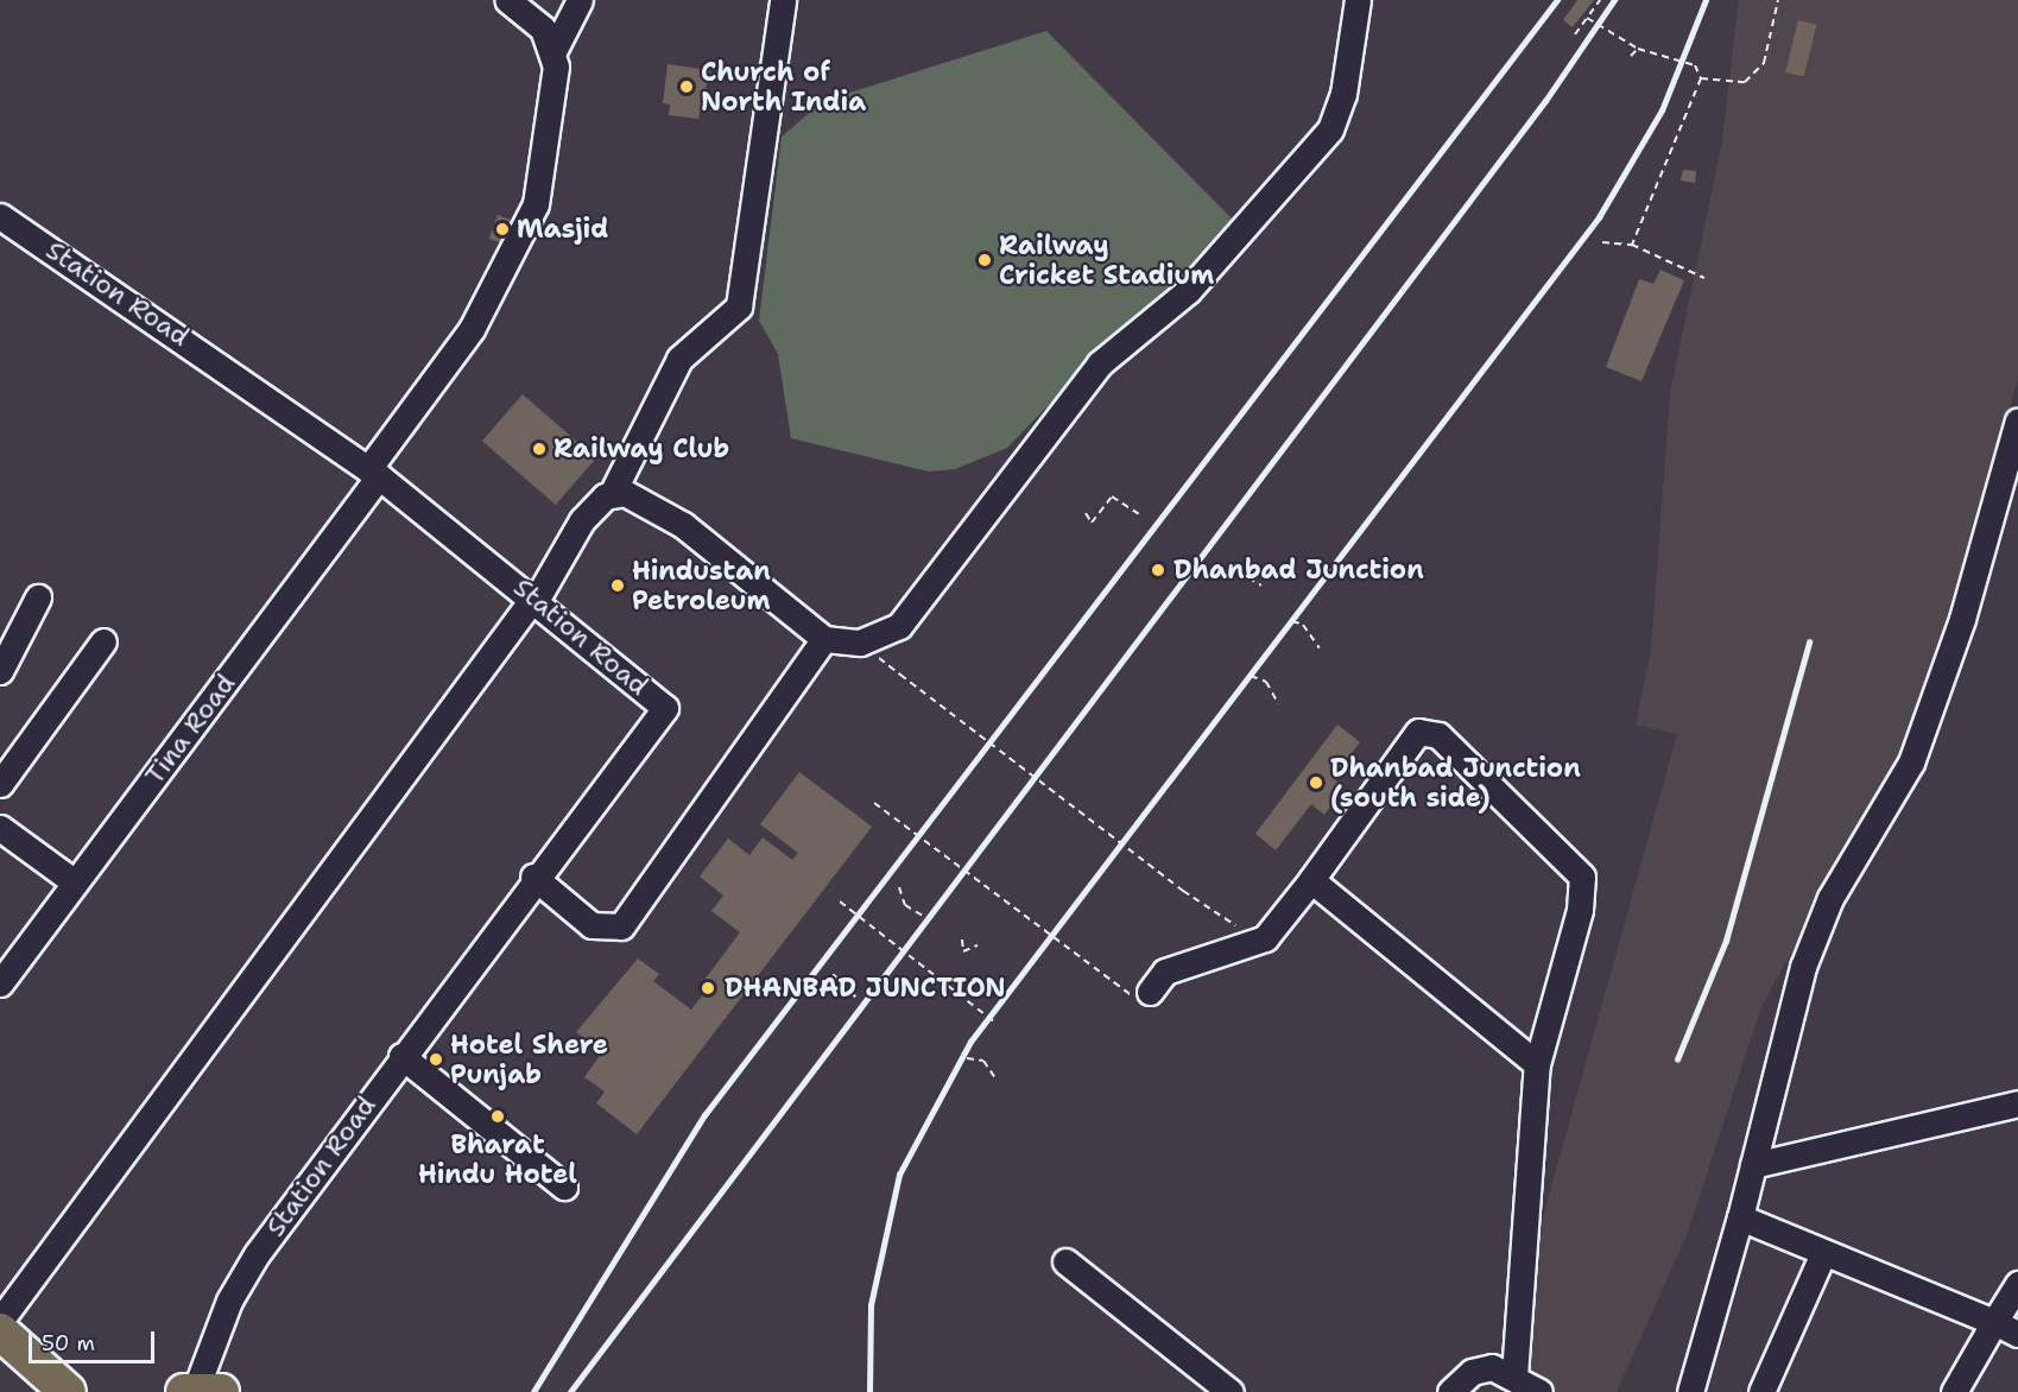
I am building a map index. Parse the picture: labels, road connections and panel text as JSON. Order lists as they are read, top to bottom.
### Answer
{
  "streets": {
    "street": ["Station Road", "Tina Road"]
  },
  "crossings": [
    ["Station Road", "Tina Road"]
  ],
  "places": [
    "Church of North India",
    "Masjid",
    "Railway Cricket Stadium",
    "Railway Club",
    "Dhanbad Junction",
    "Hindustan Petroleum",
    "Dhanbad Junction (south side)",
    "DHANBAD JUNCTION",
    "Hotel Shere Punjab",
    "Bharat Hindu Hotel"
  ],
  "scale_bar": "50 m"
}
